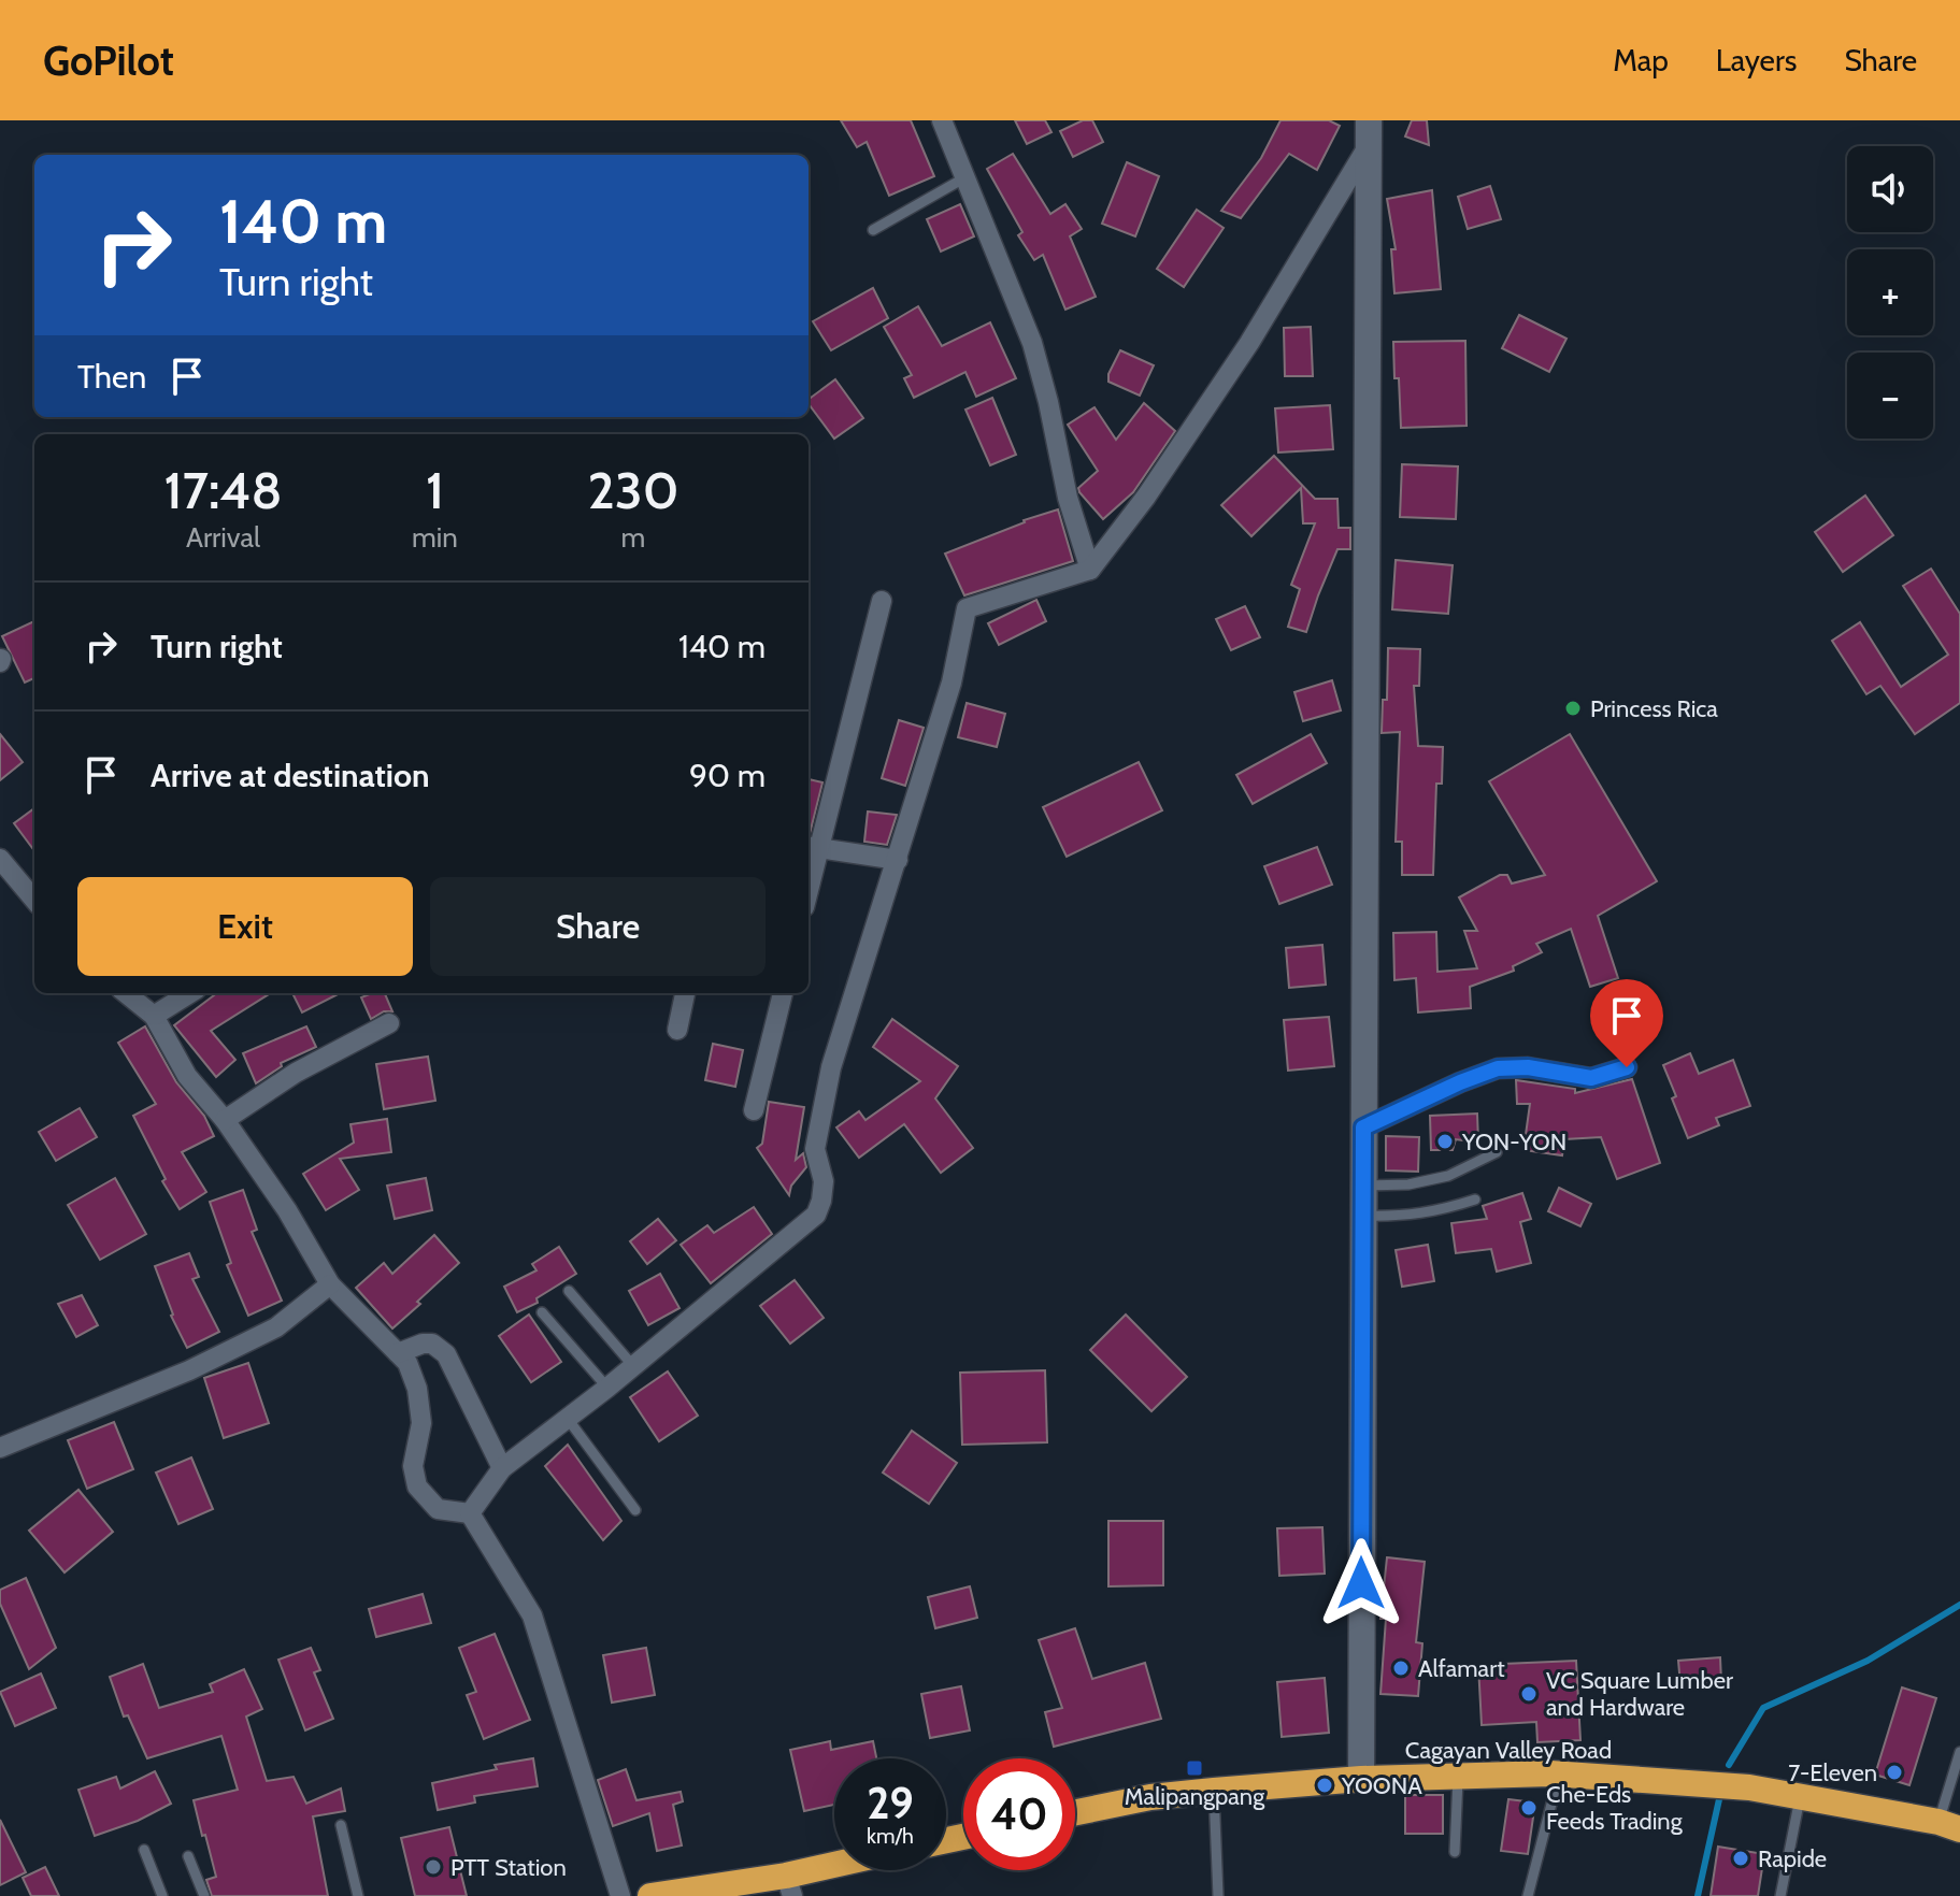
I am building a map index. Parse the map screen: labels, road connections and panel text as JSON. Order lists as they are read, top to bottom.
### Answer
{
  "streets": {
    "highway": ["Cagayan Valley Road"]
  },
  "places": {
    "other": [
      "Princess Rica",
      "YON-YON",
      "Alfamart",
      "VC Square Lumber and Hardware",
      "7-Eleven",
      "YOONA",
      "Che-Eds Feeds Trading",
      "Rapide",
      "PTT Station"
    ],
    "transit": ["Malipangpang"]
  },
  "page": {
    "header": "GoPilot",
    "nav": ["Map", "Layers", "Share"],
    "map_buttons": ["+", "−"],
    "turn": ["140 m", "Turn right"],
    "then": "Then",
    "eta": [
      "17:48",
      "Arrival",
      "1",
      "min",
      "230",
      "m"
    ],
    "list": [
      {
        "name": "Turn right",
        "value": "140 m"
      },
      {
        "name": "Arrive at destination",
        "value": "90 m"
      }
    ],
    "buttons": ["Exit", "Share"],
    "speed": "29 km/h",
    "limit": "40"
  }
}
